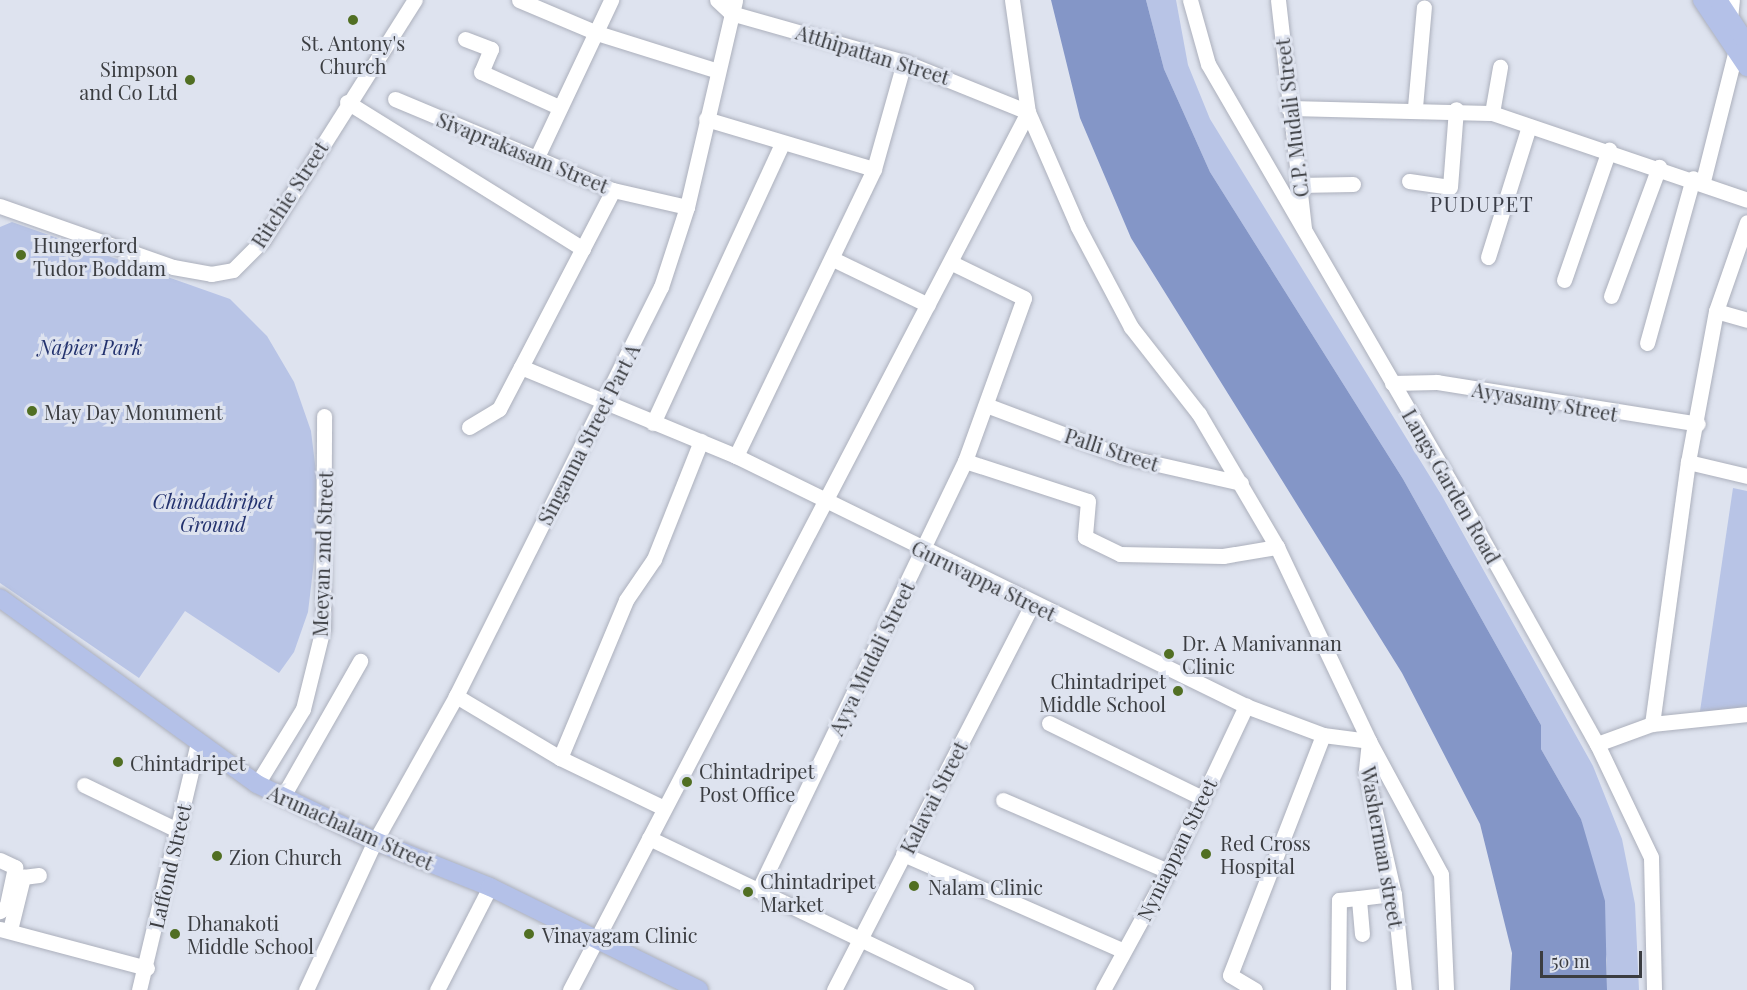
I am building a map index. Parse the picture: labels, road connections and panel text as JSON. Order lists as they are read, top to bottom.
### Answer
{
  "streets": {
    "main road": ["Arunachalam Street"],
    "street": [
      "Atthipattan Street",
      "C.P. Mudali Street",
      "Sivaprakasam Street",
      "Ritchie Street",
      "Ayyasamy Street",
      "Singanna Street Part A",
      "Palli Street",
      "Langs Garden Road",
      "Meeyan 2nd Street",
      "Guruvappa Street",
      "Ayya Mudali Street",
      "Kalavai Street",
      "Washerman street",
      "Nyniappan Street",
      "Laffond Street"
    ]
  },
  "crossings": [
    ["Atthipattan Street", "Singanna Street Part A"],
    ["C.P. Mudali Street", "Langs Garden Road"],
    ["Sivaprakasam Street", "Singanna Street Part A"],
    ["Ayyasamy Street", "Langs Garden Road"],
    ["Singanna Street Part A", "Guruvappa Street"],
    ["Singanna Street Part A", "Arunachalam Street"],
    ["Palli Street", "Ayya Mudali Street"],
    ["Meeyan 2nd Street", "Arunachalam Street"],
    ["Guruvappa Street", "Ayya Mudali Street"],
    ["Guruvappa Street", "Kalavai Street"],
    ["Guruvappa Street", "Washerman street"],
    ["Guruvappa Street", "Nyniappan Street"],
    ["Arunachalam Street", "Laffond Street"]
  ],
  "districts": ["PUDUPET"],
  "parks": ["Napier Park", "Chindadiripet Ground"],
  "places": [
    "St. Antony's Church",
    "Simpson and Co Ltd",
    "Hungerford Tudor Boddam",
    "May Day Monument",
    "Dr. A Manivannan Clinic",
    "Chintadripet Middle School",
    "Chintadripet",
    "Chintadripet Post Office",
    "Red Cross Hospital",
    "Zion Church",
    "Nalam Clinic",
    "Chintadripet Market",
    "Dhanakoti Middle School",
    "Vinayagam Clinic"
  ],
  "scale_bar": "50 m"
}
